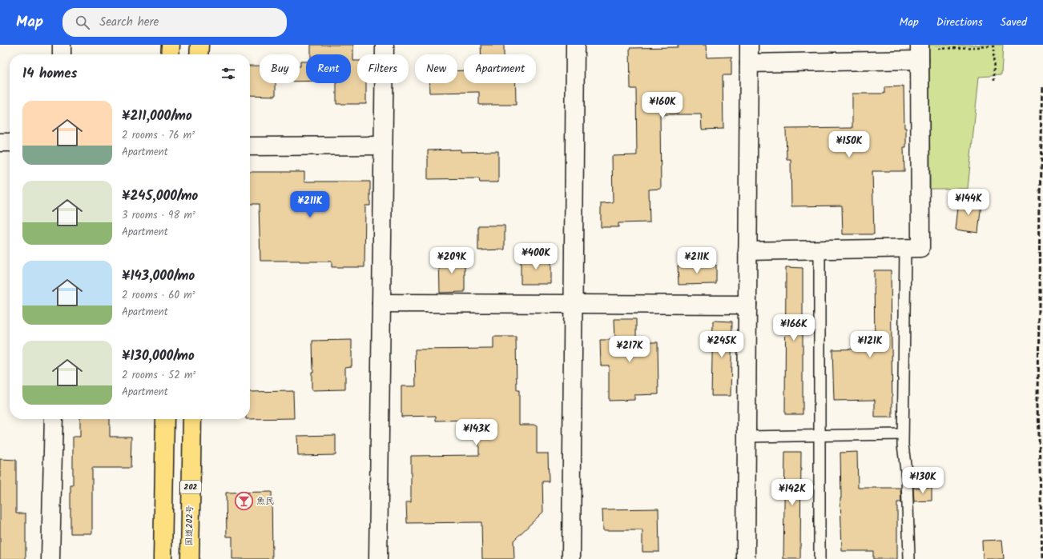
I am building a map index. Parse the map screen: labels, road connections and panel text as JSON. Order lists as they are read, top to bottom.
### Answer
{
  "streets": {
    "highway": ["202", "国道202号"]
  },
  "places": {
    "bar": ["魚民"]
  },
  "page": {
    "header": "Map",
    "search": "Search here",
    "nav": ["Map", "Directions", "Saved"],
    "chip": [
      "Buy",
      "Rent",
      "Filters",
      "New",
      "Apartment"
    ],
    "heading": "14 homes",
    "price": [
      "¥160K",
      "¥150K",
      "¥144K",
      "¥211K",
      "¥400K",
      "¥209K",
      "¥211K",
      "¥166K",
      "¥245K",
      "¥121K",
      "¥217K",
      "¥143K",
      "¥130K",
      "¥142K"
    ],
    "list": [
      {
        "name": "¥211,000/mo",
        "note": "2 rooms · 76 m² · Apartment"
      },
      {
        "name": "¥245,000/mo",
        "note": "3 rooms · 98 m² · Apartment"
      },
      {
        "name": "¥143,000/mo",
        "note": "2 rooms · 60 m² · Apartment"
      },
      {
        "name": "¥130,000/mo",
        "note": "2 rooms · 52 m² · Apartment"
      }
    ]
  }
}
